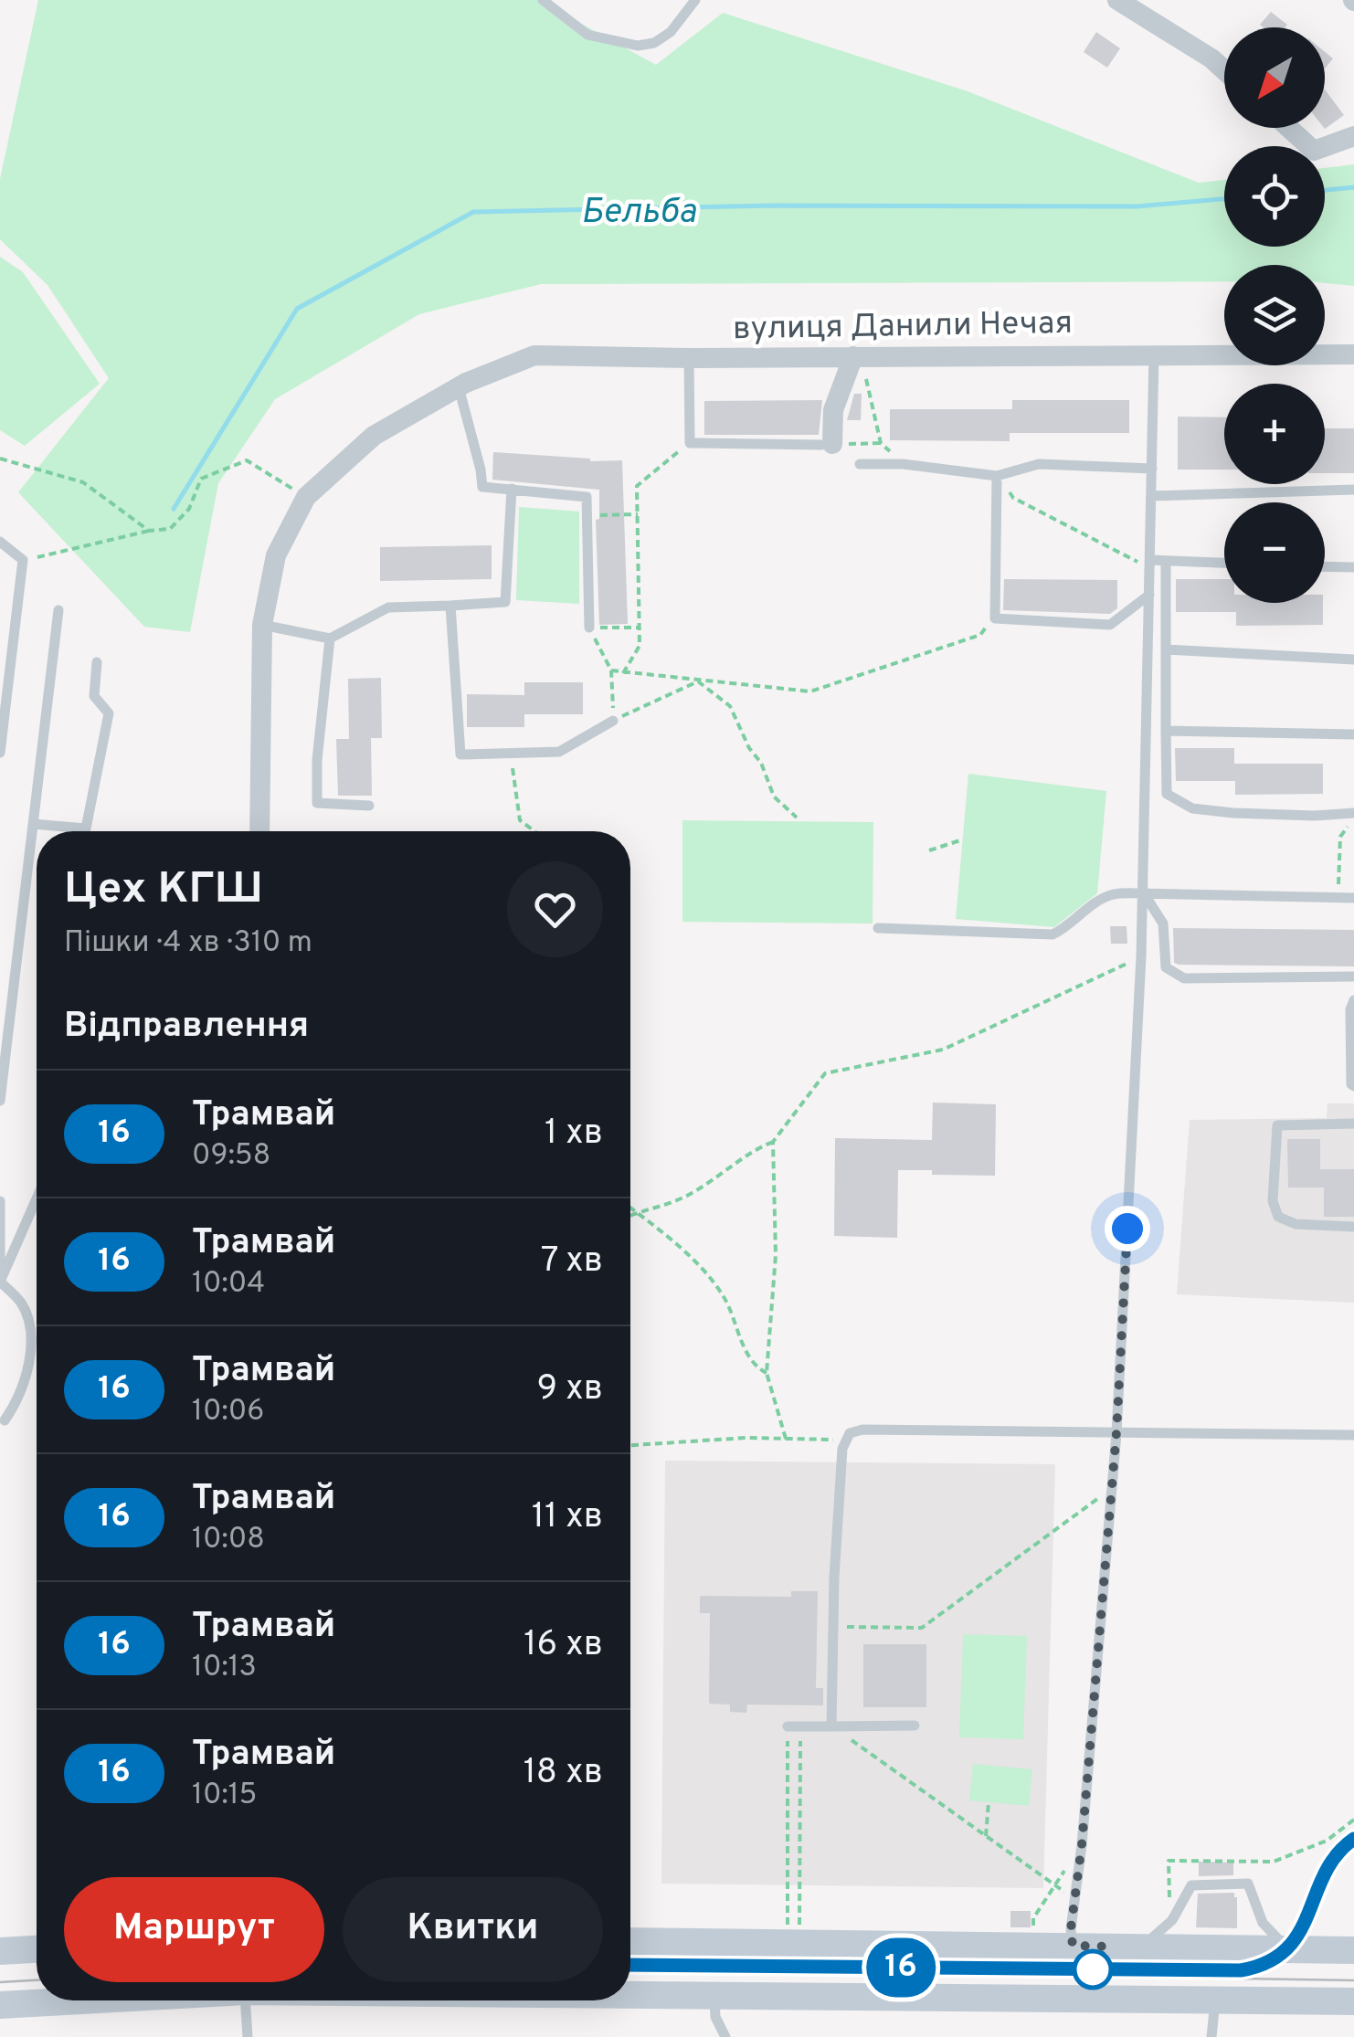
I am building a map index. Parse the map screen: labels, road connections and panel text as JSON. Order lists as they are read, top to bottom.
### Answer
{
  "streets": {
    "street": ["вулиця Данили Нечая"]
  },
  "water": ["Бельба"],
  "lines": ["tram line 16"],
  "north": "bottom left",
  "page": {
    "on_map": "16",
    "map_buttons": ["+", "−"],
    "heading": [
      ["Цех КГШ", "Пішки · 4 хв · 310 m"],
      "Відправлення"
    ],
    "list": [
      {
        "mark": "16",
        "name": "Трамвай",
        "note": "09:58",
        "value": "1 хв"
      },
      {
        "mark": "16",
        "name": "Трамвай",
        "note": "10:04",
        "value": "7 хв"
      },
      {
        "mark": "16",
        "name": "Трамвай",
        "note": "10:06",
        "value": "9 хв"
      },
      {
        "mark": "16",
        "name": "Трамвай",
        "note": "10:08",
        "value": "11 хв"
      },
      {
        "mark": "16",
        "name": "Трамвай",
        "note": "10:13",
        "value": "16 хв"
      },
      {
        "mark": "16",
        "name": "Трамвай",
        "note": "10:15",
        "value": "18 хв"
      }
    ],
    "buttons": ["Маршрут", "Квитки"]
  }
}
